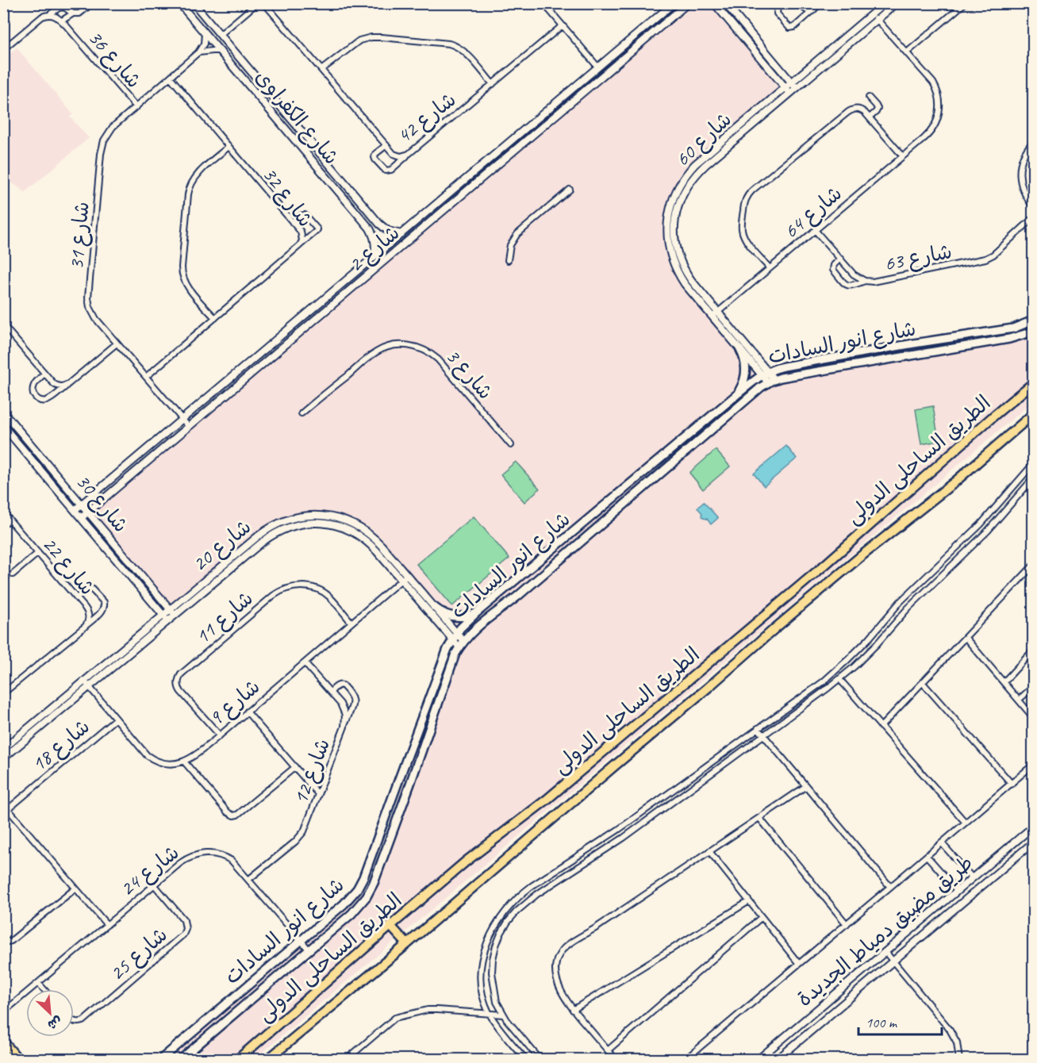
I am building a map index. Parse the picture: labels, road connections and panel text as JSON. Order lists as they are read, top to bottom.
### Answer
{
  "streets": {
    "highway": ["الطريق الساحلى الدولى"],
    "main road": ["شارع انور السادات"],
    "street": [
      "شارع 36",
      "شارع الكفراوى",
      "شارع 42",
      "شارع 60",
      "شارع 32",
      "شارع 64",
      "شارع 31",
      "شارع 2",
      "شارع 63",
      "شارع 3",
      "شارع 30",
      "شارع 20",
      "شارع 22",
      "شارع 11",
      "شارع 9",
      "شارع 18",
      "شارع 12",
      "شارع 24",
      "طريق مضيق دمياط الجديدة",
      "شارع 25"
    ]
  },
  "crossings": [
    ["شارع 36", "شارع 31"],
    ["شارع الكفراوى", "شارع 31"],
    ["شارع الكفراوى", "شارع 2"],
    ["شارع 60", "شارع 64"],
    ["شارع 60", "شارع انور السادات"],
    ["شارع 32", "شارع 31"],
    ["شارع 64", "شارع 63"],
    ["شارع 31", "شارع 2"],
    ["شارع 2", "شارع 30"],
    ["شارع انور السادات", "شارع 20"],
    ["شارع انور السادات", "شارع 24"],
    ["شارع 30", "شارع 20"],
    ["شارع 20", "شارع 9"],
    ["شارع 11", "شارع 9"],
    ["شارع 9", "شارع 12"],
    ["شارع 12", "شارع 24"],
    ["شارع 24", "شارع 25"]
  ],
  "scale_bar": "100 m",
  "north": "bottom right"
}
